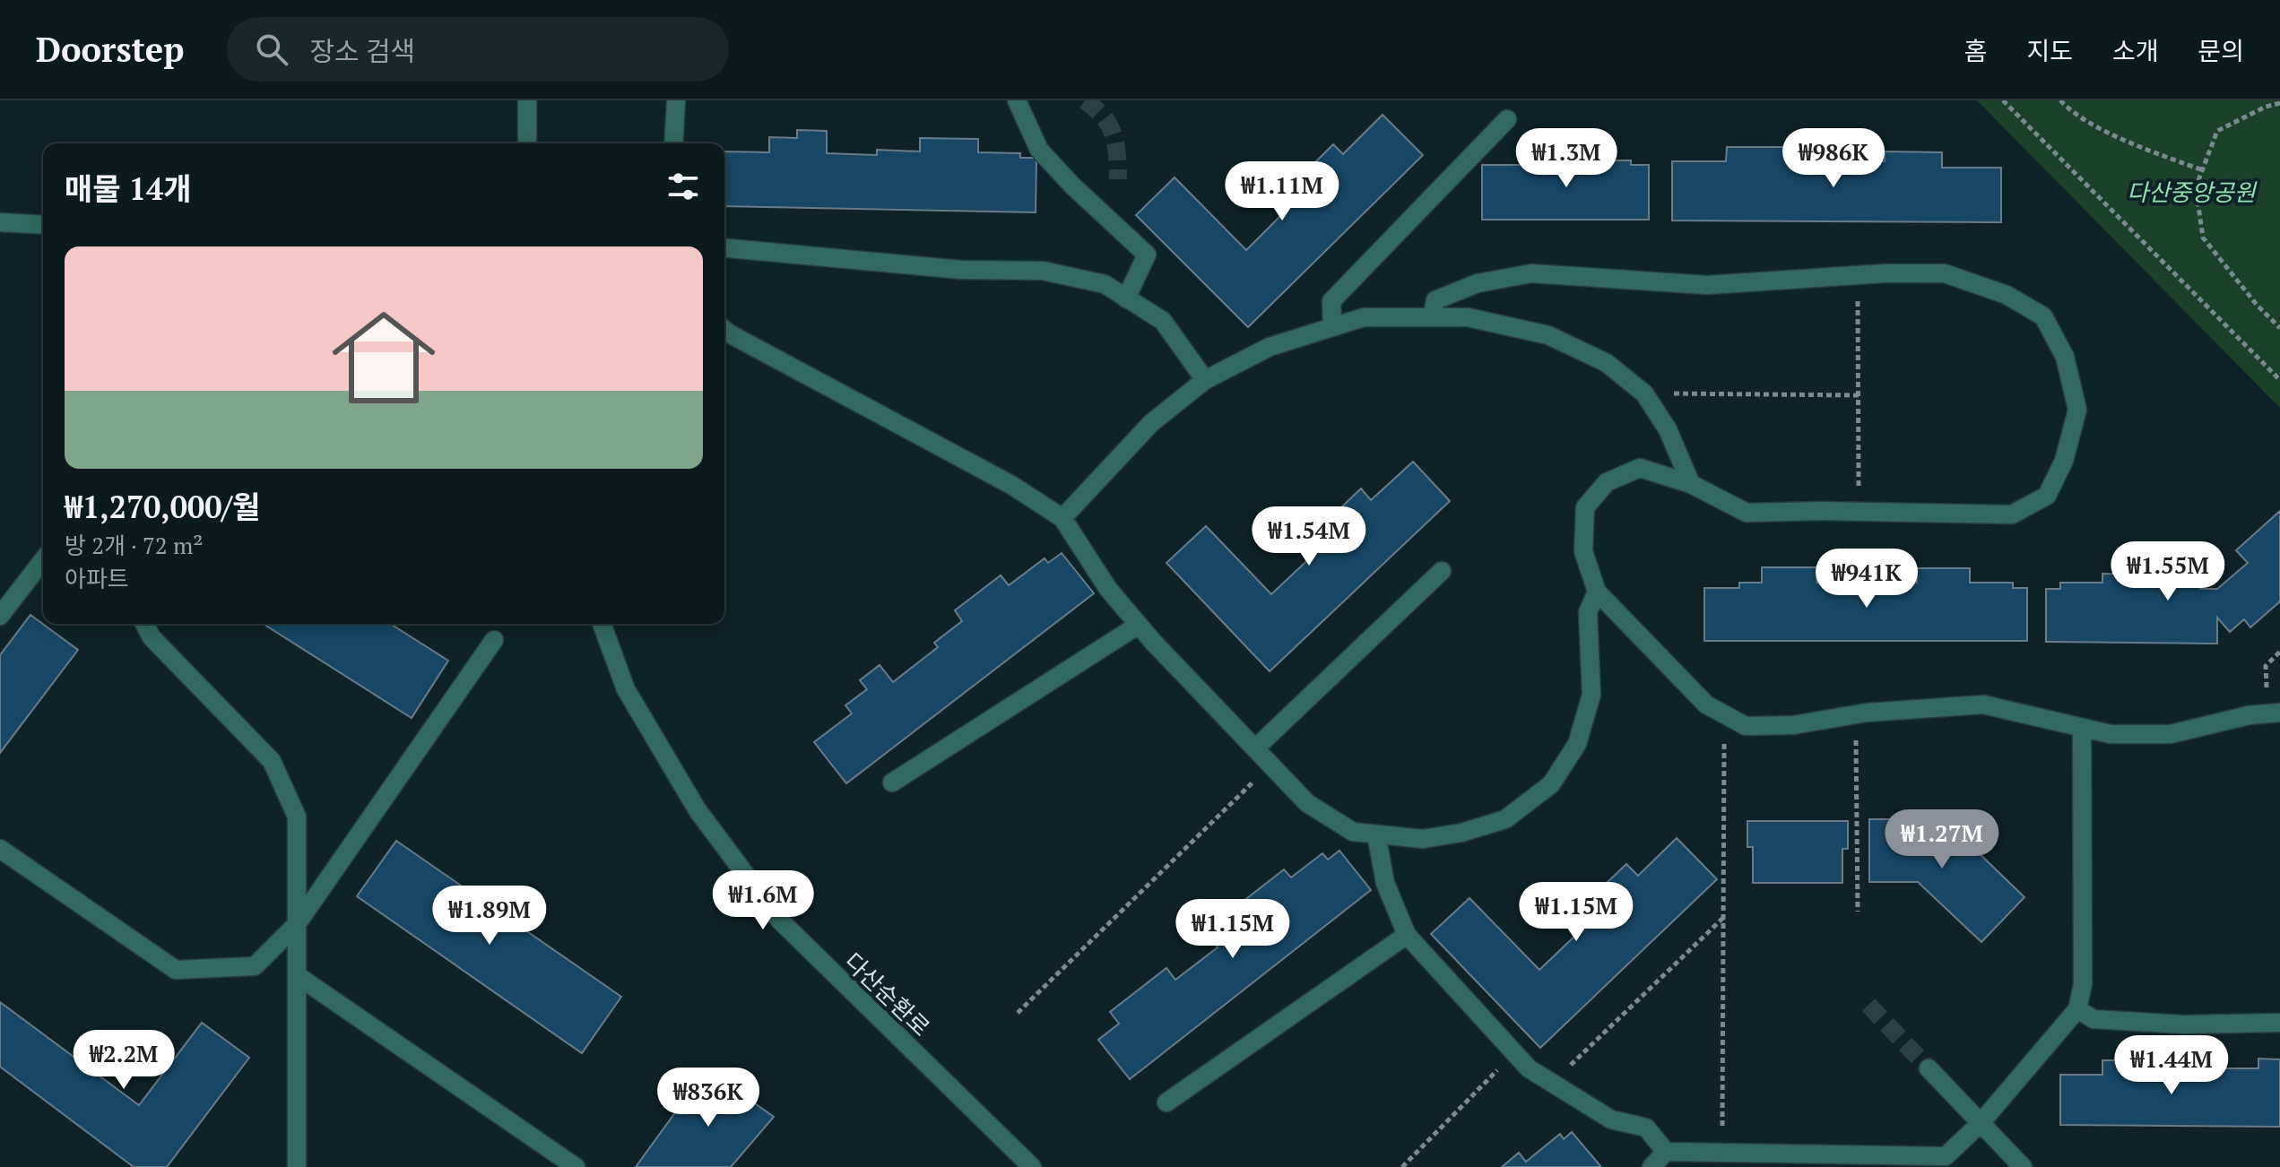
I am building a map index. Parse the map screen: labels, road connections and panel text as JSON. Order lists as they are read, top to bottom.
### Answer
{
  "streets": {
    "street": ["다산순환로"]
  },
  "parks": ["다산중앙공원"],
  "page": {
    "header": "Doorstep",
    "search": "장소 검색",
    "nav": [
      "홈",
      "지도",
      "소개",
      "문의"
    ],
    "price": [
      "₩1.3M",
      "₩986K",
      "₩1.11M",
      "₩1.54M",
      "₩1.55M",
      "₩941K",
      "₩1.27M",
      "₩1.6M",
      "₩1.15M",
      "₩1.89M",
      "₩1.15M",
      "₩2.2M",
      "₩1.44M",
      "₩836K"
    ],
    "heading": "매물 14개",
    "list": [
      {
        "name": "₩1,270,000/월",
        "note": "방 2개 · 72 m² · 아파트"
      }
    ]
  }
}
